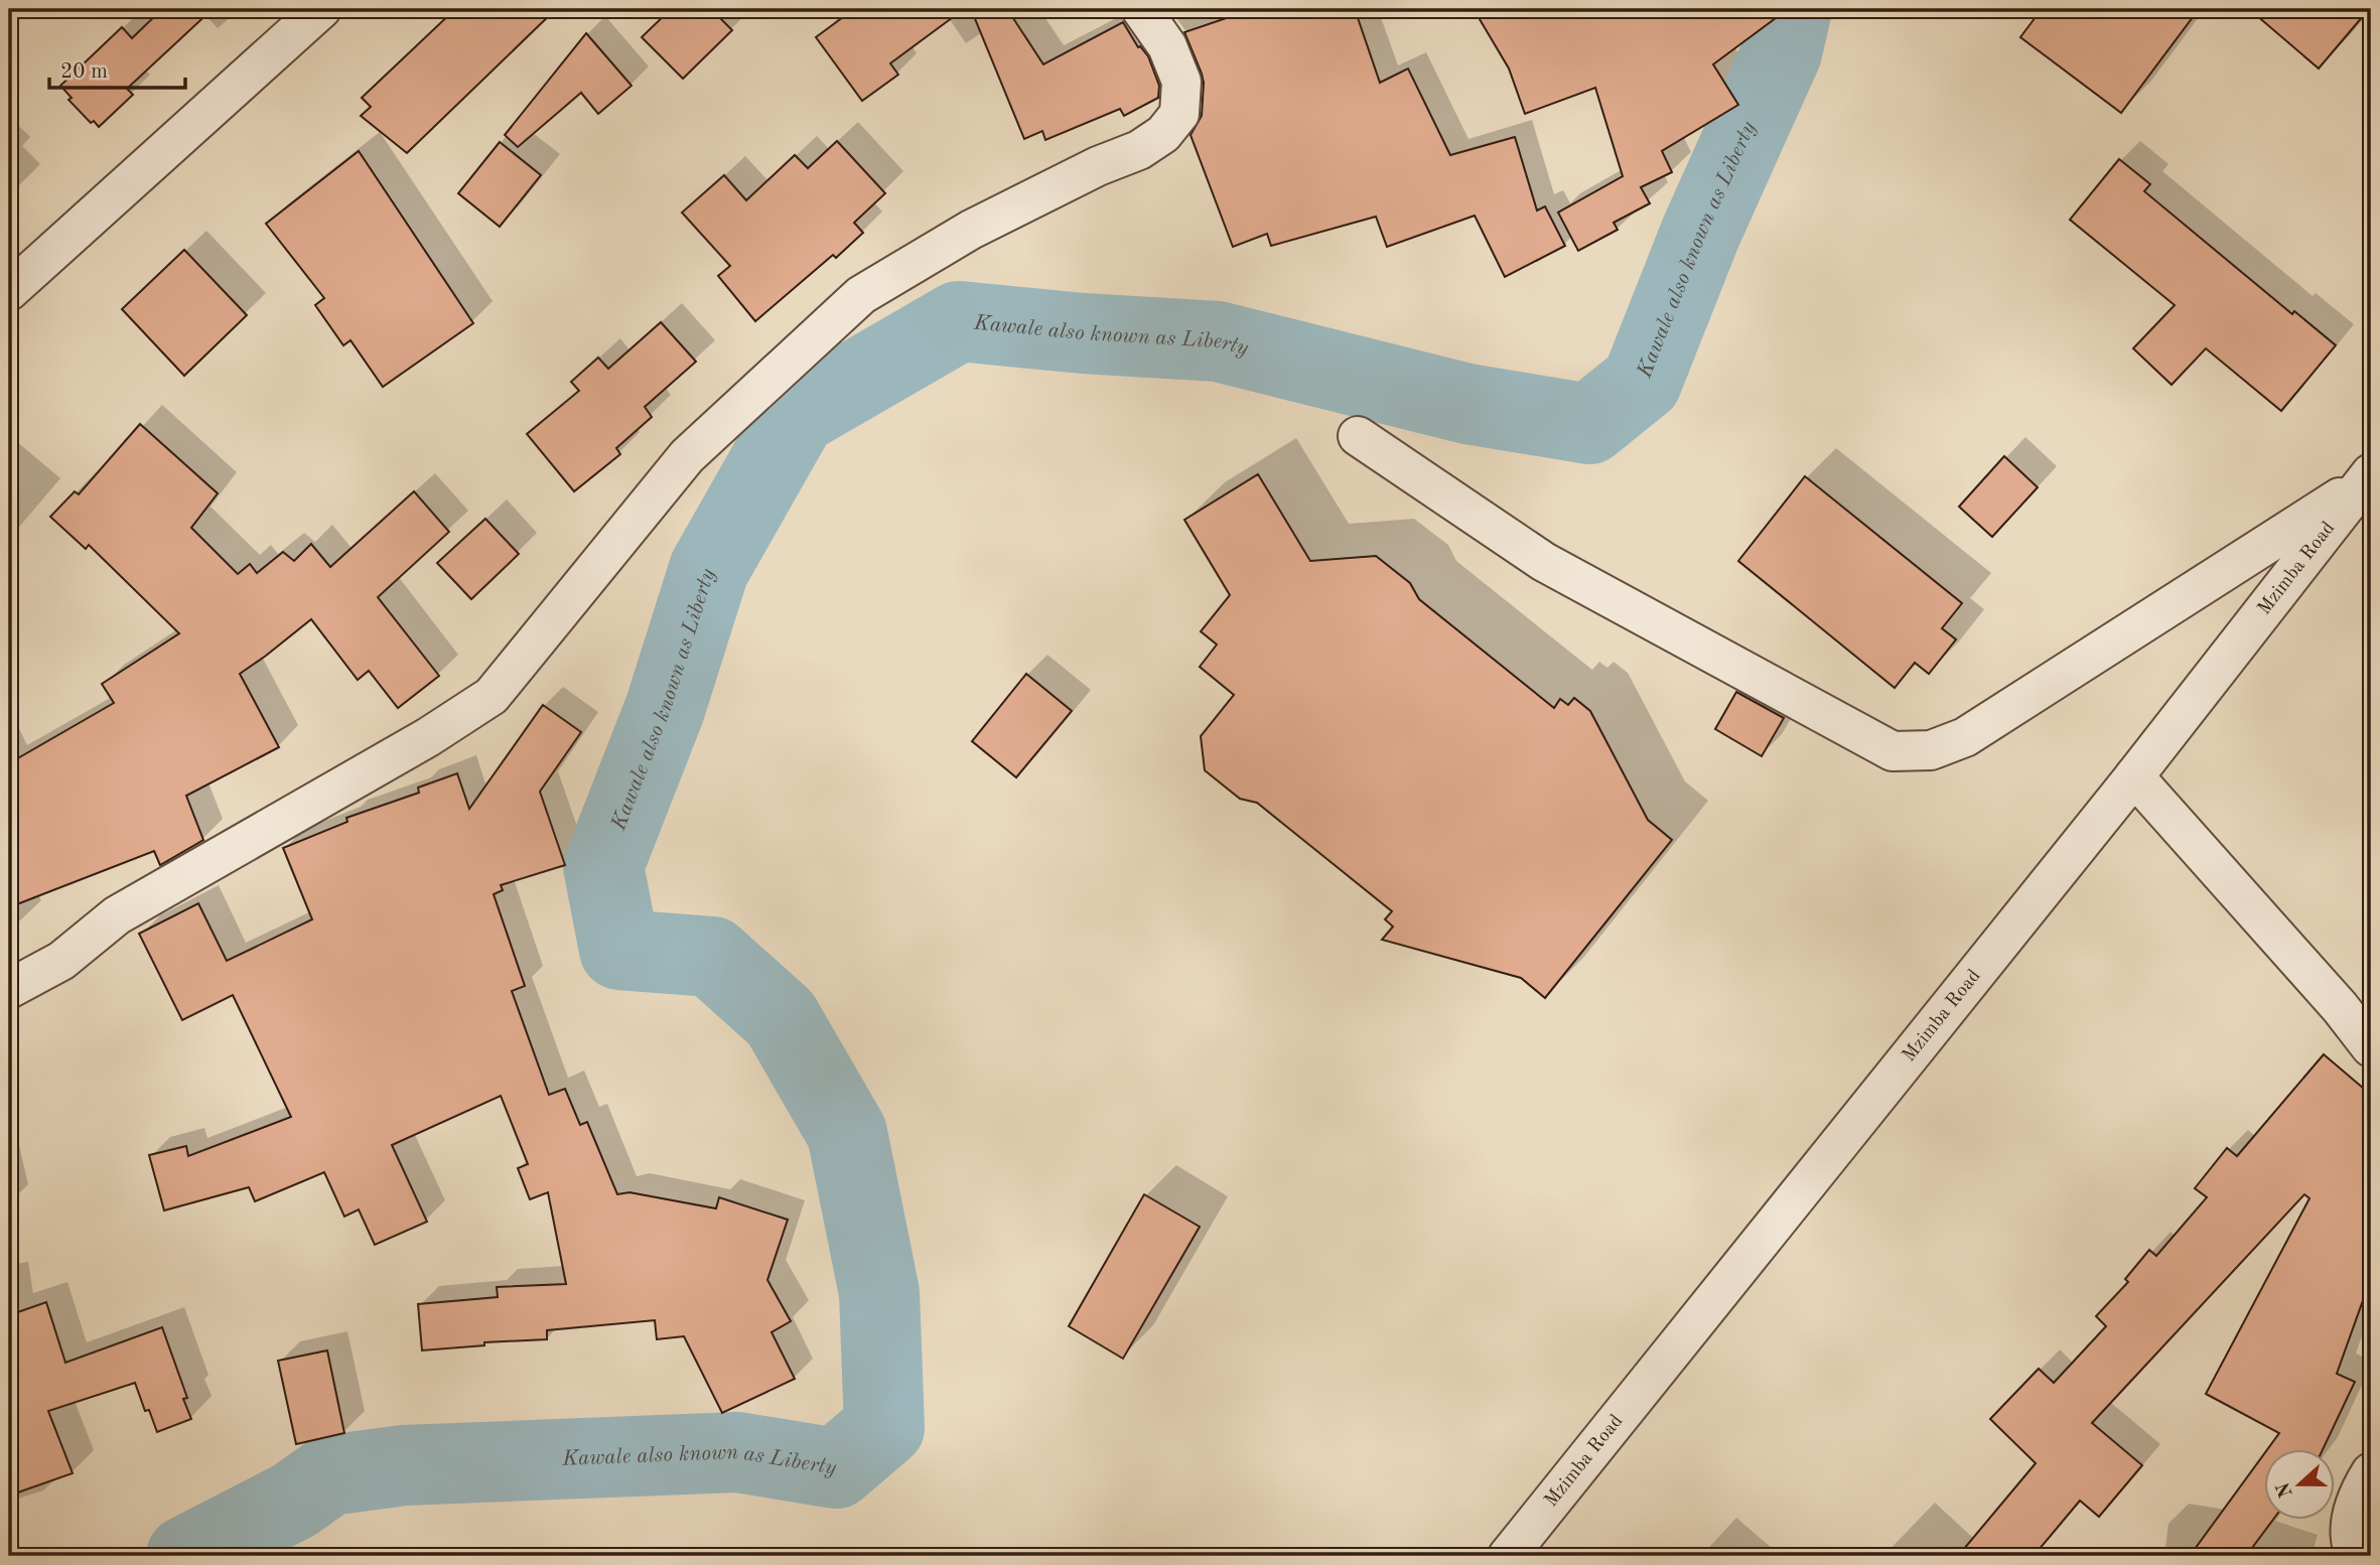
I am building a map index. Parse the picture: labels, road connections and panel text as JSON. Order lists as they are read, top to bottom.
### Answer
{
  "streets": {
    "street": ["Mzimba Road"]
  },
  "water": ["Kawale also known as Liberty"],
  "scale_bar": "20 m",
  "north": "left"
}
